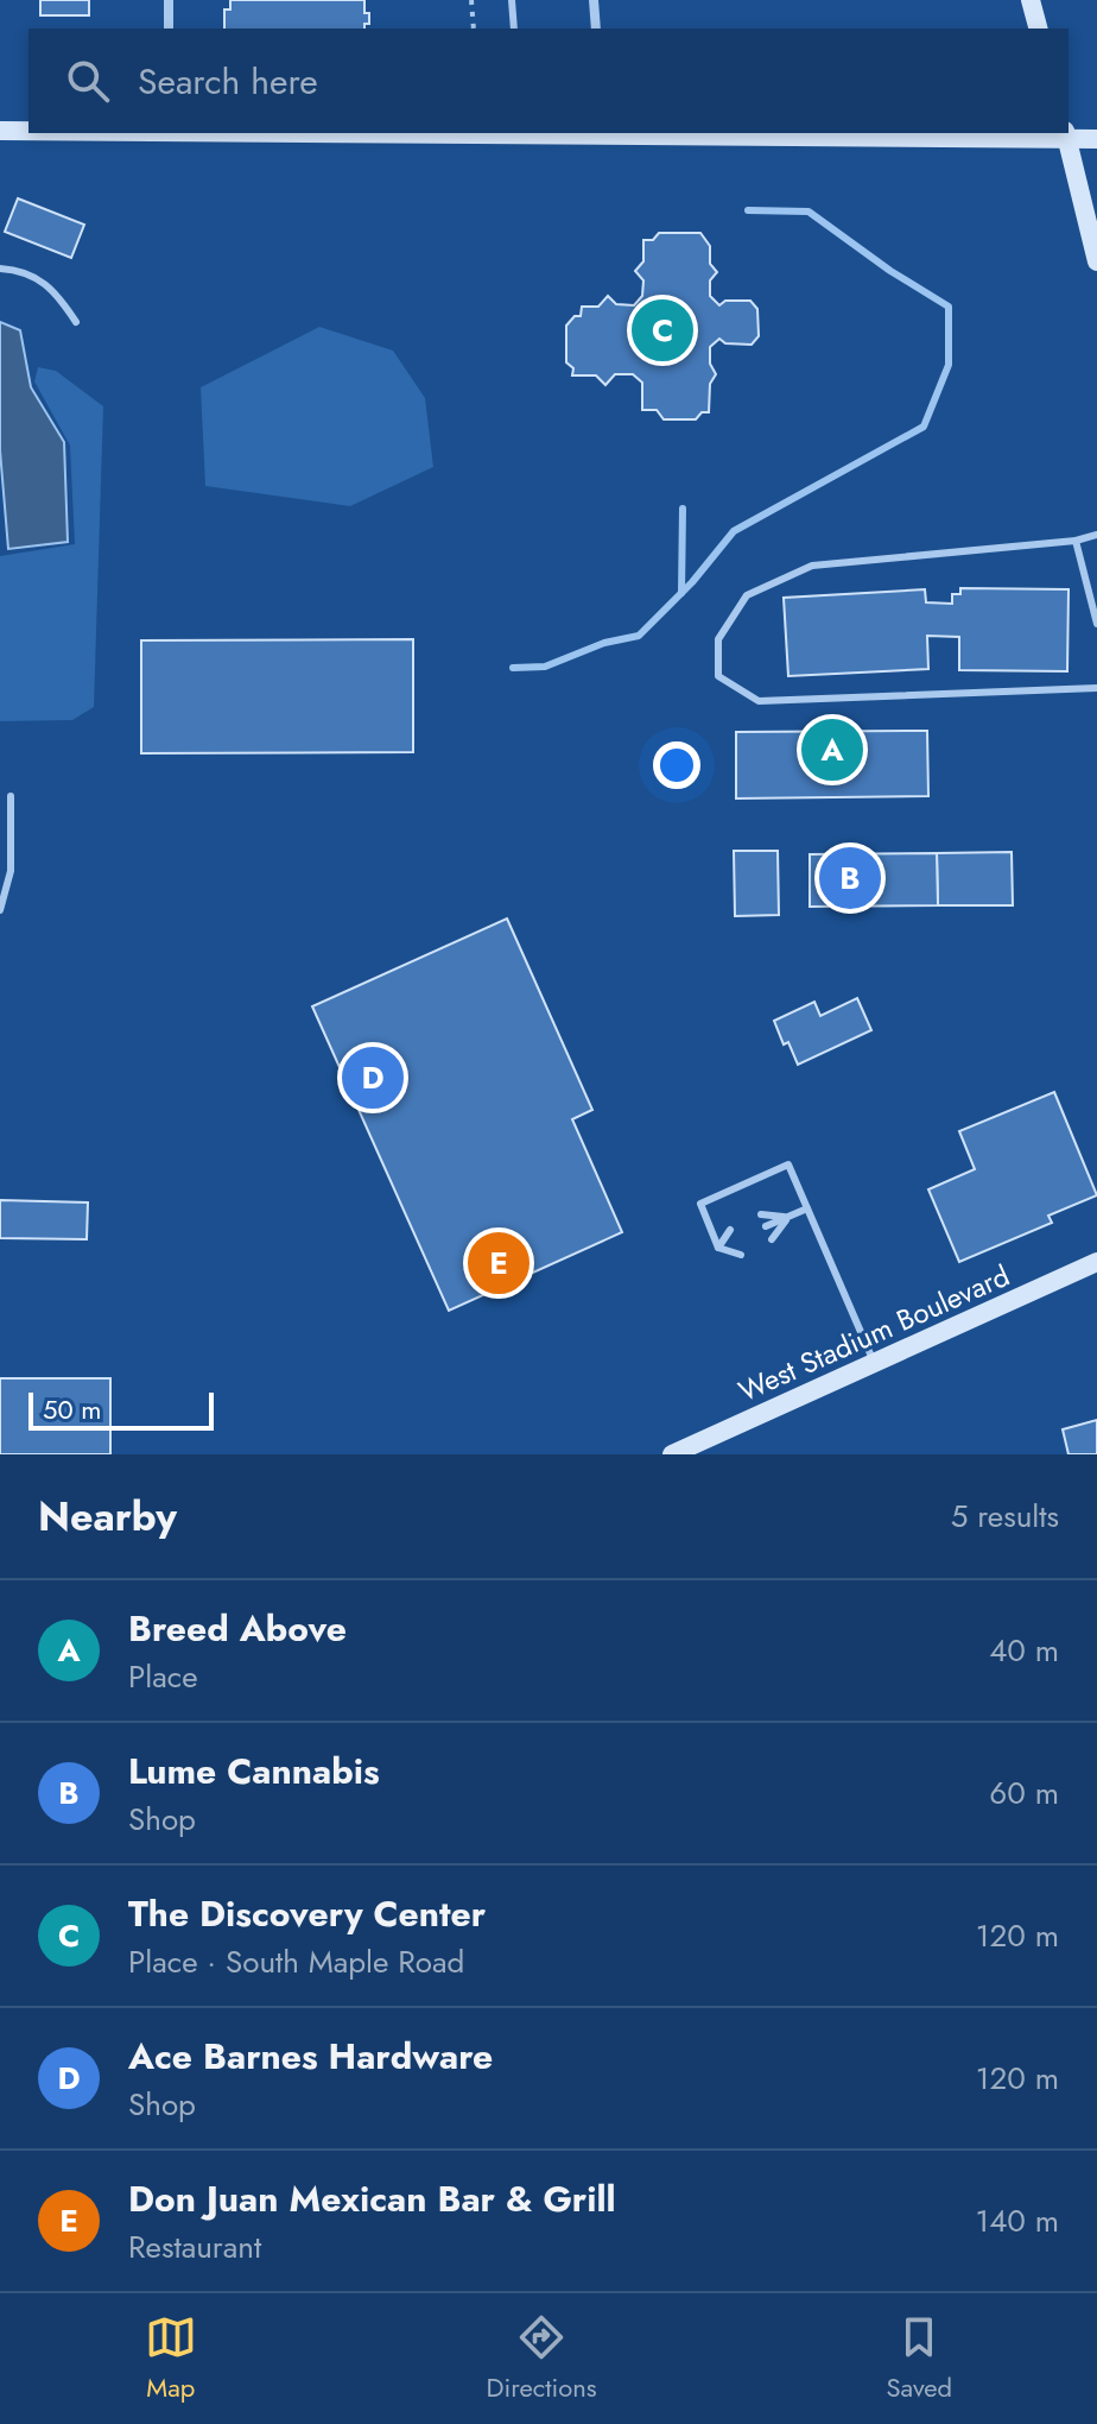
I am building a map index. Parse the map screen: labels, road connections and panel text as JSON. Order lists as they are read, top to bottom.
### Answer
{
  "streets": {
    "street": ["West Stadium Boulevard"]
  },
  "scale_bar": "50 m",
  "page": {
    "search": "Search here",
    "pins": [
      "C",
      "A",
      "B",
      "D",
      "E"
    ],
    "scale": "50 m",
    "heading": ["Nearby", "5 results"],
    "list": [
      {
        "mark": "A",
        "name": "Breed Above",
        "note": "Place",
        "value": "40 m"
      },
      {
        "mark": "B",
        "name": "Lume Cannabis",
        "note": "Shop",
        "value": "60 m"
      },
      {
        "mark": "C",
        "name": "The Discovery Center",
        "note": "Place · South Maple Road",
        "value": "120 m"
      },
      {
        "mark": "D",
        "name": "Ace Barnes Hardware",
        "note": "Shop",
        "value": "120 m"
      },
      {
        "mark": "E",
        "name": "Don Juan Mexican Bar & Grill",
        "note": "Restaurant",
        "value": "140 m"
      }
    ],
    "nav": ["Map", "Directions", "Saved"]
  }
}
